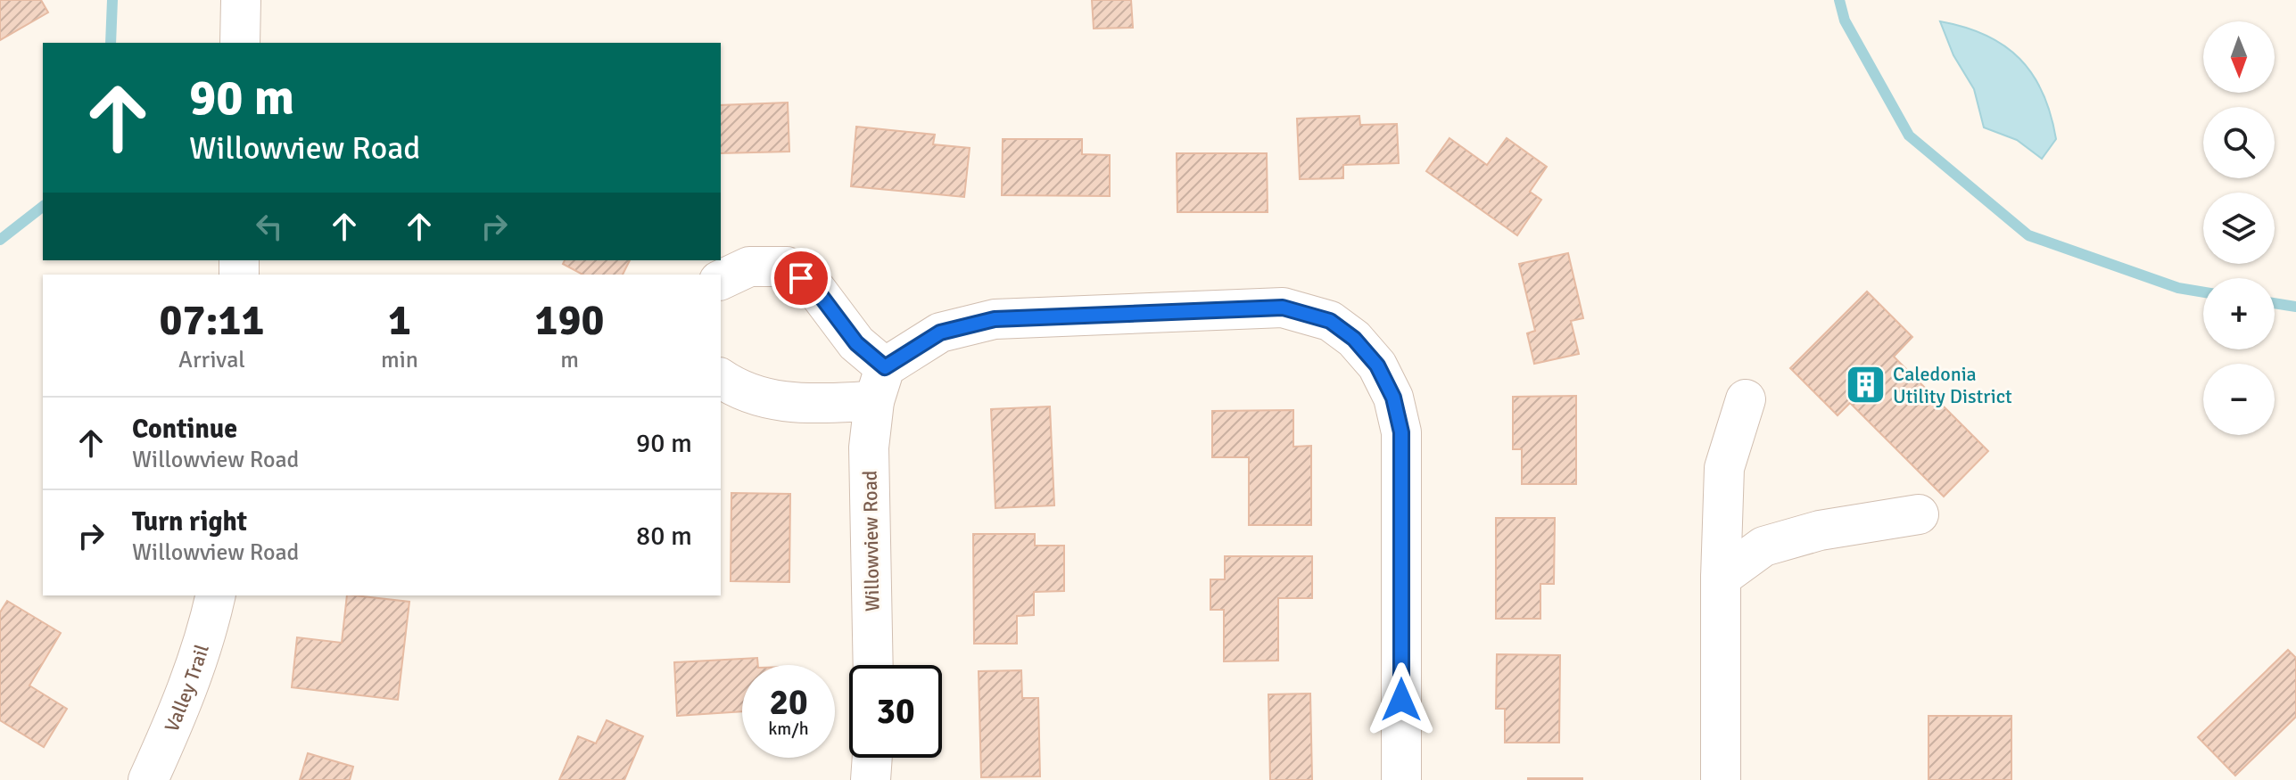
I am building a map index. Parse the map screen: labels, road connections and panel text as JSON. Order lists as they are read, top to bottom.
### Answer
{
  "streets": {
    "street": ["Willowview Road", "Valley Trail"]
  },
  "places": {
    "building": ["Caledonia Utility District"]
  },
  "north": "bottom",
  "page": {
    "map_buttons": ["+", "−"],
    "turn": ["90 m", "Willowview Road"],
    "eta": [
      "07:11",
      "Arrival",
      "1",
      "min",
      "190",
      "m"
    ],
    "list": [
      {
        "name": "Continue",
        "note": "Willowview Road",
        "value": "90 m"
      },
      {
        "name": "Turn right",
        "note": "Willowview Road",
        "value": "80 m"
      }
    ],
    "speed": "20 km/h",
    "limit": "30"
  }
}
